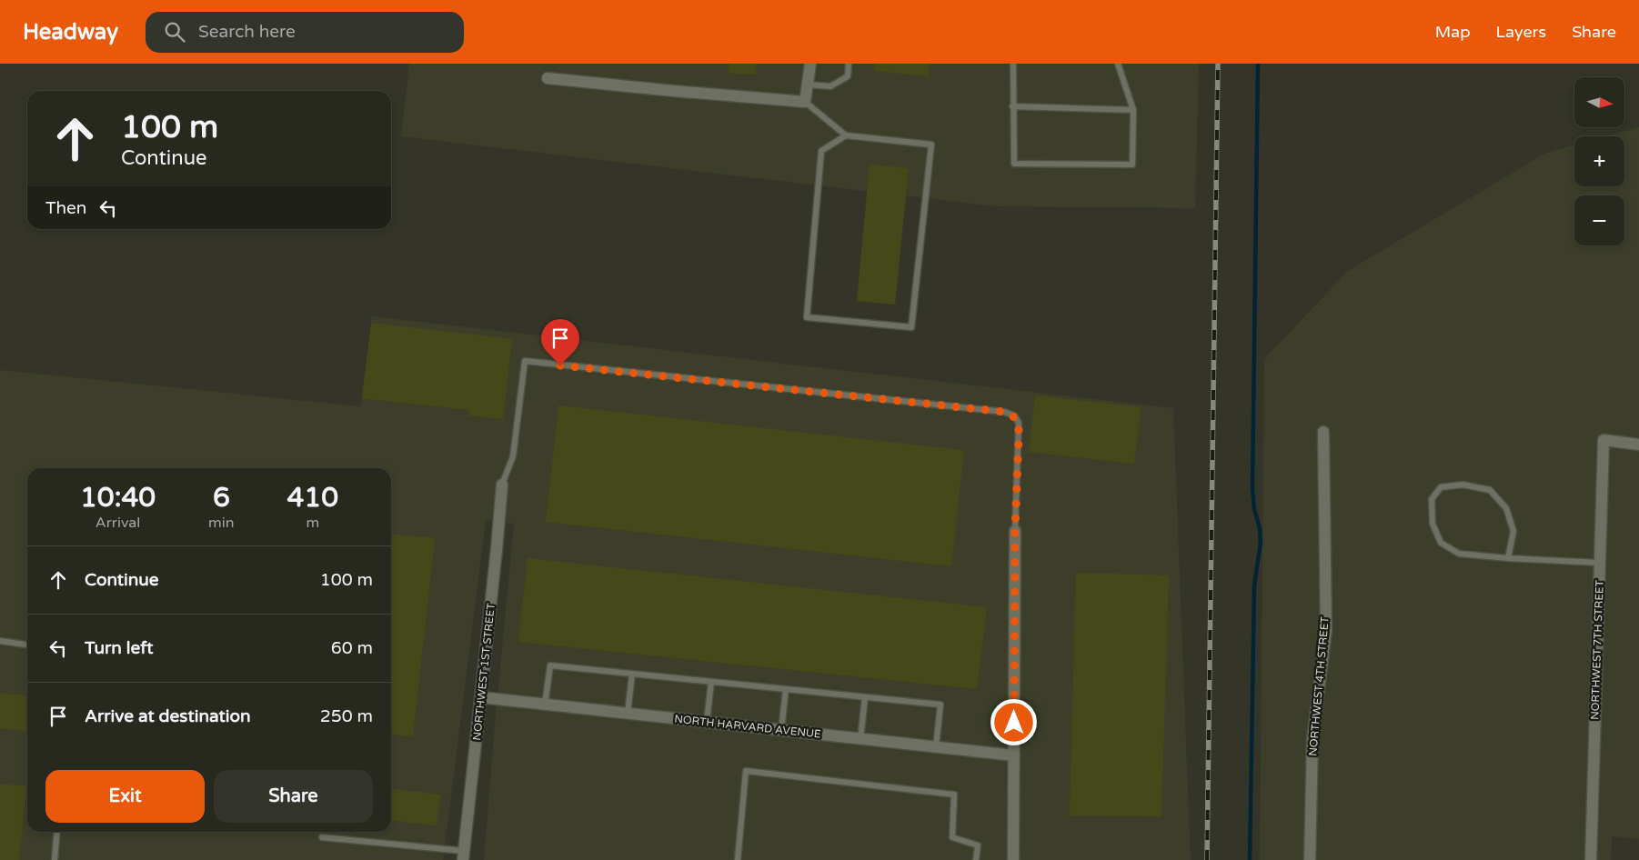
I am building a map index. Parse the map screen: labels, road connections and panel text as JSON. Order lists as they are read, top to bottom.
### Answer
{
  "streets": {
    "street": [
      "NORTHWEST 7TH STREET",
      "NORTHWEST 1ST STREET",
      "NORTHWEST 4TH STREET",
      "NORTH HARVARD AVENUE"
    ]
  },
  "crossings": [
    ["NORTHWEST 1ST STREET", "NORTH HARVARD AVENUE"]
  ],
  "north": "right",
  "page": {
    "header": "Headway",
    "search": "Search here",
    "nav": ["Map", "Layers", "Share"],
    "map_buttons": ["+", "−"],
    "turn": ["100 m", "Continue"],
    "then": "Then",
    "eta": [
      "10:40",
      "Arrival",
      "6",
      "min",
      "410",
      "m"
    ],
    "list": [
      {
        "name": "Continue",
        "value": "100 m"
      },
      {
        "name": "Turn left",
        "value": "60 m"
      },
      {
        "name": "Arrive at destination",
        "value": "250 m"
      }
    ],
    "buttons": ["Exit", "Share"]
  }
}
